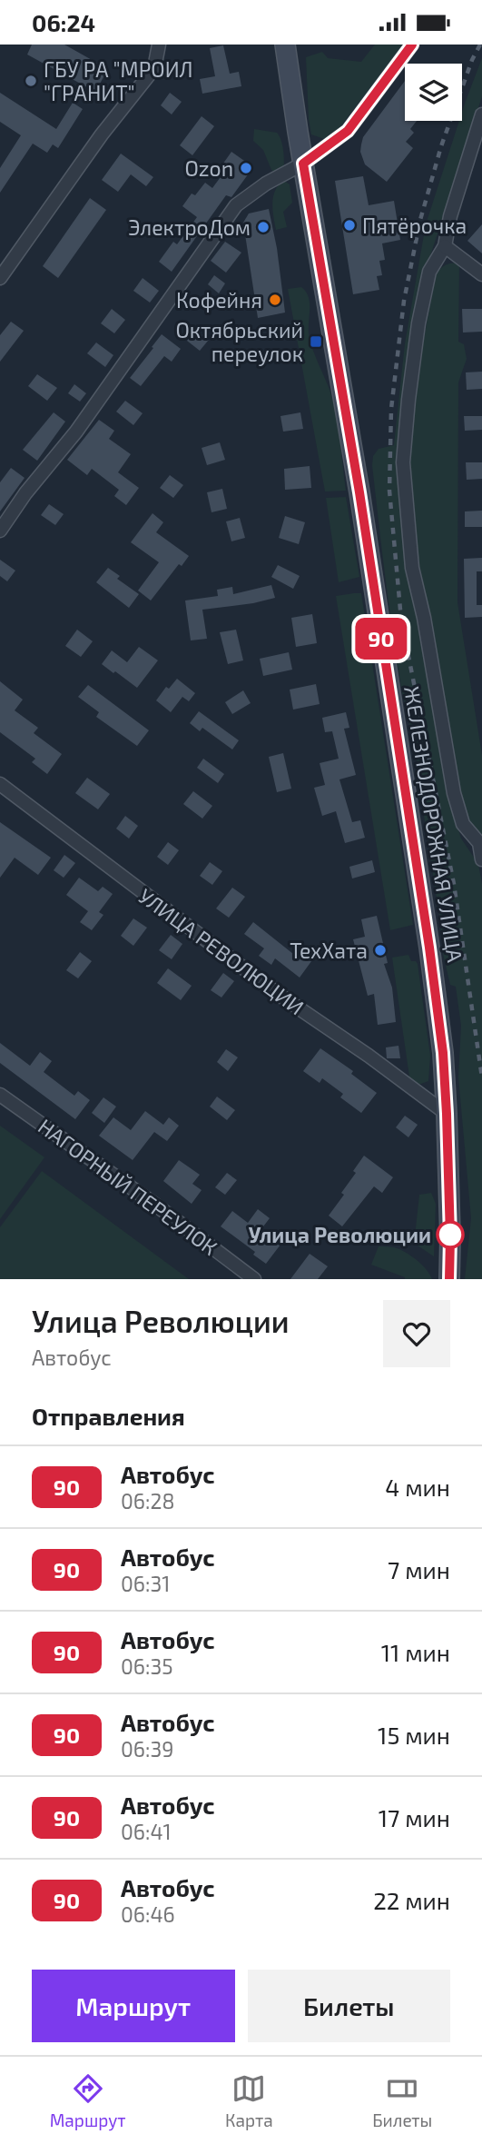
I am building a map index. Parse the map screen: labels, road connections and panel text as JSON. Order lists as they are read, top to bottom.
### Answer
{
  "streets": {
    "main road": ["ЖЕЛЕЗНОДОРОЖНАЯ УЛИЦА"],
    "street": ["УЛИЦА РЕВОЛЮЦИИ", "НАГОРНЫЙ ПЕРЕУЛОК"]
  },
  "crossings": [
    ["ЖЕЛЕЗНОДОРОЖНАЯ УЛИЦА", "УЛИЦА РЕВОЛЮЦИИ"]
  ],
  "places": {
    "other": [
      "ГБУ РА \"МРОИЛ \"ГРАНИТ\"",
      "Ozon",
      "Пятёрочка",
      "ЭлектроДом",
      "Кофейня",
      "ТехХата",
      "Улица Революции"
    ],
    "transit": ["Октябрьский переулок"]
  },
  "lines": ["bus line 90"],
  "page": {
    "status": "06:24",
    "on_map": "90",
    "heading": [
      ["Улица Революции", "Автобус"],
      "Отправления"
    ],
    "list": [
      {
        "mark": "90",
        "name": "Автобус",
        "note": "06:28",
        "value": "4 мин"
      },
      {
        "mark": "90",
        "name": "Автобус",
        "note": "06:31",
        "value": "7 мин"
      },
      {
        "mark": "90",
        "name": "Автобус",
        "note": "06:35",
        "value": "11 мин"
      },
      {
        "mark": "90",
        "name": "Автобус",
        "note": "06:39",
        "value": "15 мин"
      },
      {
        "mark": "90",
        "name": "Автобус",
        "note": "06:41",
        "value": "17 мин"
      },
      {
        "mark": "90",
        "name": "Автобус",
        "note": "06:46",
        "value": "22 мин"
      }
    ],
    "buttons": ["Маршрут", "Билеты"],
    "tabs": ["Маршрут", "Карта", "Билеты"]
  }
}
